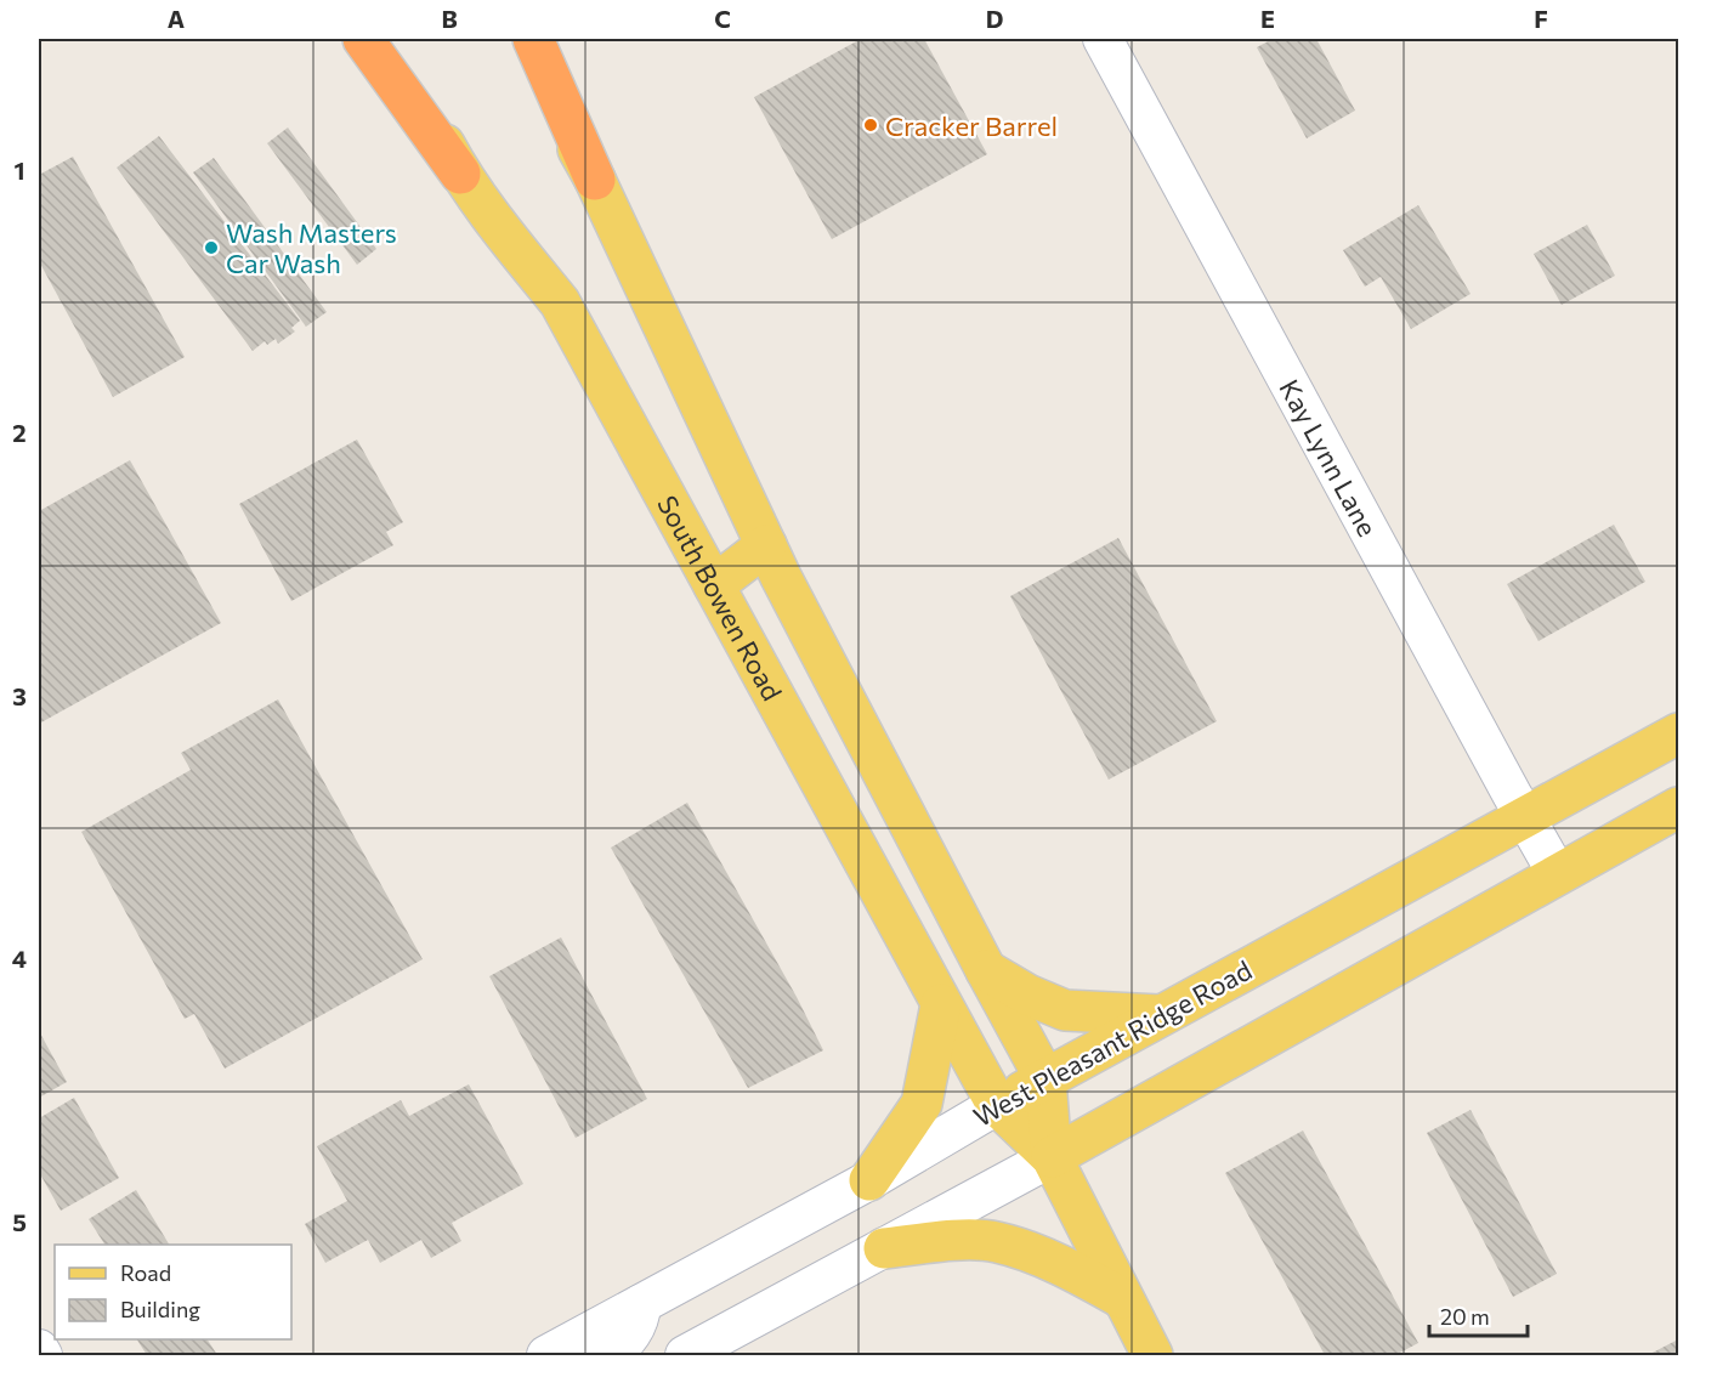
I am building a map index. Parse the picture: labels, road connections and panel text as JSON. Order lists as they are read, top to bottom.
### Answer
{
  "streets": {
    "main road": ["South Bowen Road", "West Pleasant Ridge Road"],
    "street": ["Kay Lynn Lane"]
  },
  "crossings": [
    ["Kay Lynn Lane", "West Pleasant Ridge Road"],
    ["South Bowen Road", "West Pleasant Ridge Road"]
  ],
  "places": ["Cracker Barrel", "Wash Masters Car Wash"],
  "legend": ["Road", "Building"],
  "scale_bar": "20 m",
  "grid": {
    "columns": [
      "A",
      "B",
      "C",
      "D",
      "E",
      "F"
    ],
    "rows": [
      "1",
      "2",
      "3",
      "4",
      "5"
    ]
  }
}
